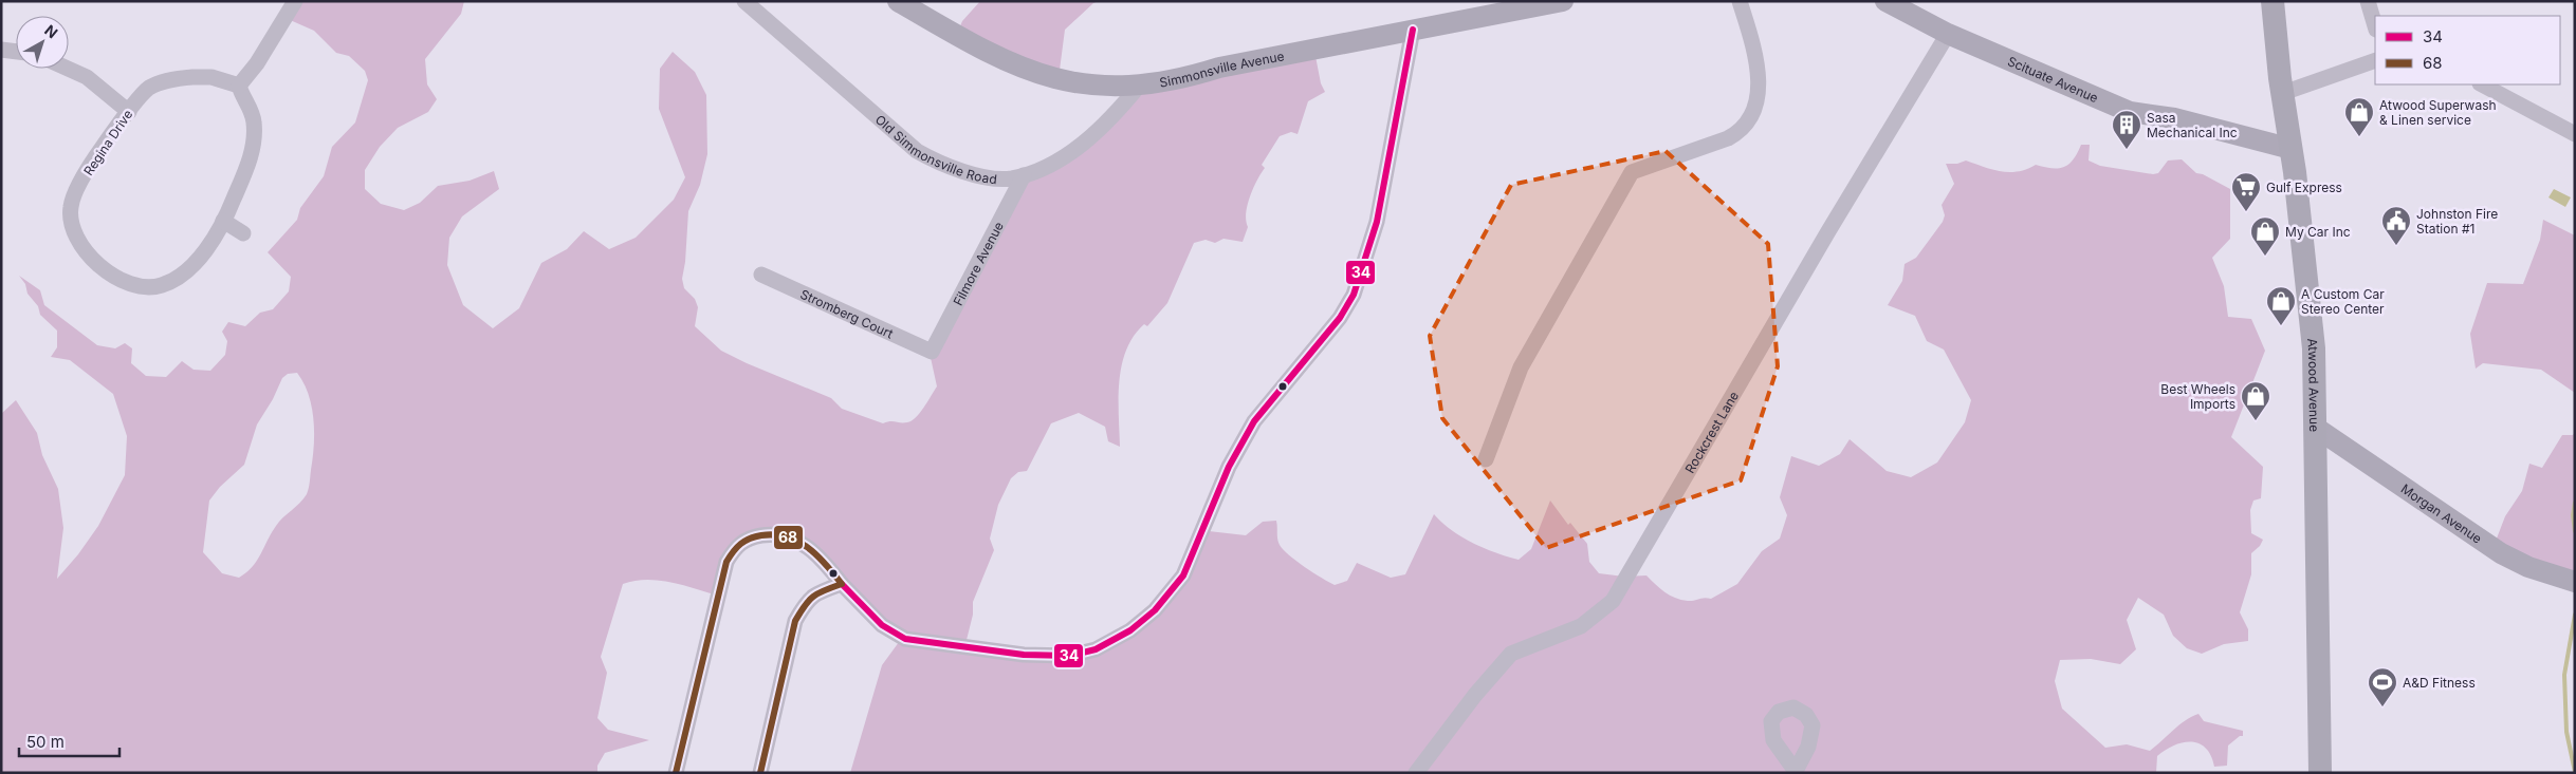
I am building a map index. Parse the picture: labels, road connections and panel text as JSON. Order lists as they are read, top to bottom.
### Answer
{
  "streets": {
    "main road": ["Atwood Avenue"],
    "street": [
      "Simmonsville Avenue",
      "Scituate Avenue",
      "Regina Drive",
      "Old Simmonsville Road",
      "Filmore Avenue",
      "Stromberg Court",
      "Rockcrest Lane",
      "Morgan Avenue"
    ]
  },
  "crossings": [
    ["Simmonsville Avenue", "Old Simmonsville Road"],
    ["Scituate Avenue", "Atwood Avenue"],
    ["Scituate Avenue", "Rockcrest Lane"],
    ["Old Simmonsville Road", "Filmore Avenue"],
    ["Filmore Avenue", "Stromberg Court"],
    ["Atwood Avenue", "Morgan Avenue"]
  ],
  "places": {
    "shop": [
      "Atwood Superwash & Linen service",
      "My Car Inc",
      "A Custom Car Stereo Center",
      "Best Wheels Imports"
    ],
    "building": ["Sasa Mechanical Inc"],
    "supermarket": ["Gulf Express"],
    "public building": ["Johnston Fire Station #1"],
    "sports": ["A&D Fitness"]
  },
  "lines": ["transit line 34", "transit line 68"],
  "legend": ["34", "68"],
  "scale_bar": "50 m",
  "north": "top right"
}
